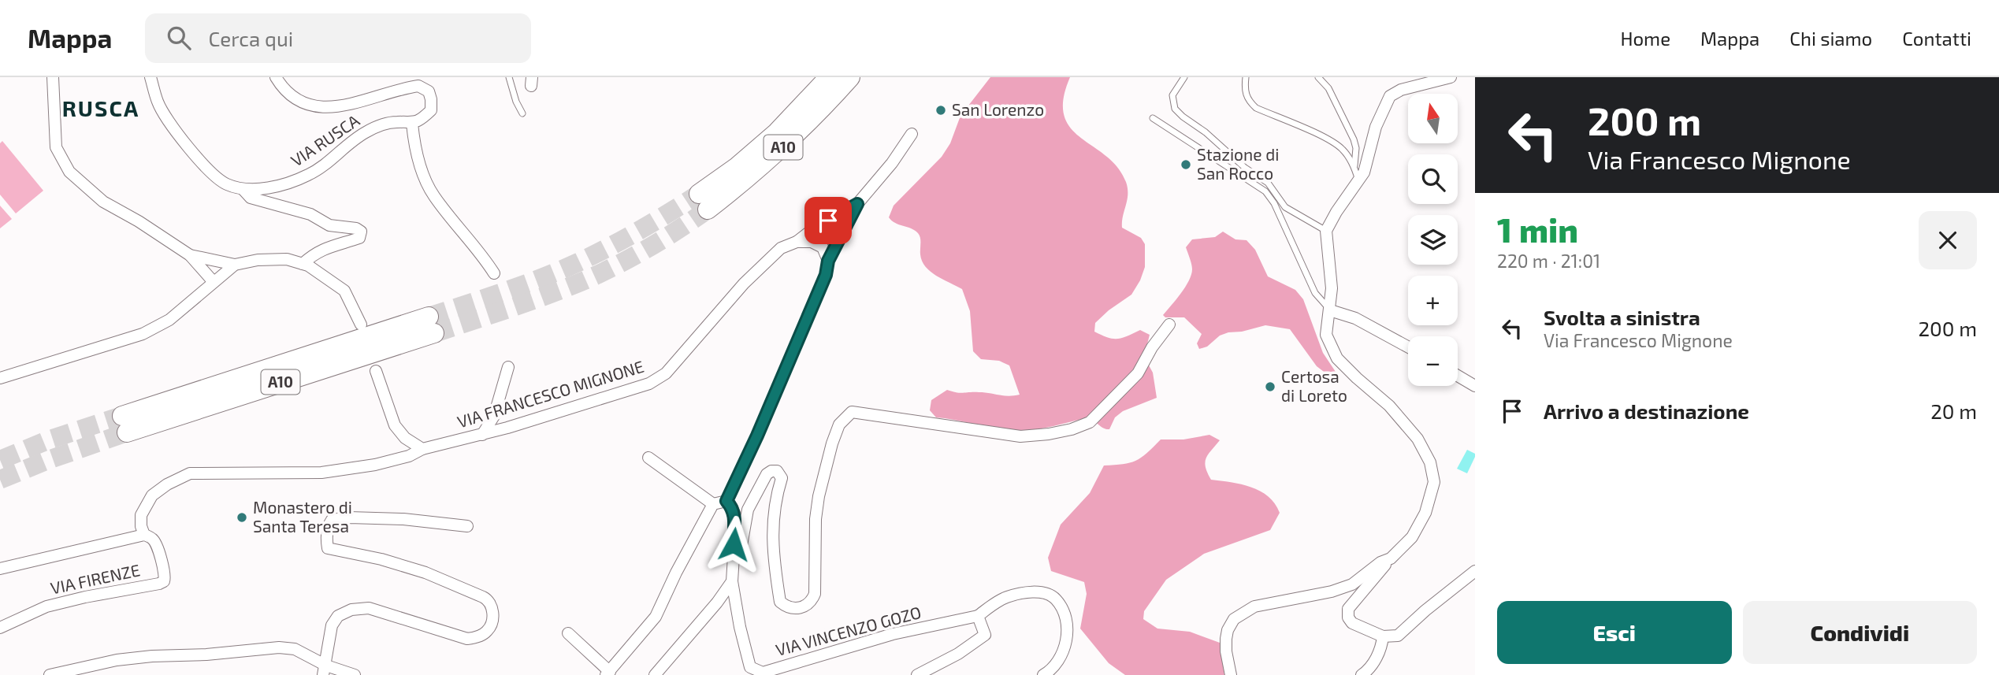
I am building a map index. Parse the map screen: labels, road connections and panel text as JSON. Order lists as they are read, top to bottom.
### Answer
{
  "streets": {
    "highway": ["A10"],
    "street": [
      "VIA RUSCA",
      "VIA FRANCESCO MIGNONE",
      "VIA FIRENZE",
      "VIA VINCENZO GOZO"
    ]
  },
  "crossings": [
    ["VIA FRANCESCO MIGNONE", "VIA FIRENZE"]
  ],
  "districts": ["RUSCA"],
  "places": [
    "San Lorenzo",
    "Stazione di San Rocco",
    "Certosa di Loreto",
    "Monastero di Santa Teresa"
  ],
  "north": "top",
  "page": {
    "header": "Mappa",
    "search": "Cerca qui",
    "nav": [
      "Home",
      "Mappa",
      "Chi siamo",
      "Contatti"
    ],
    "turn": ["200 m", "Via Francesco Mignone"],
    "map_buttons": ["+", "−"],
    "heading": ["1 min", "220 m · 21:01"],
    "list": [
      {
        "name": "Svolta a sinistra",
        "note": "Via Francesco Mignone",
        "value": "200 m"
      },
      {
        "name": "Arrivo a destinazione",
        "value": "20 m"
      }
    ],
    "buttons": ["Esci", "Condividi"]
  }
}
